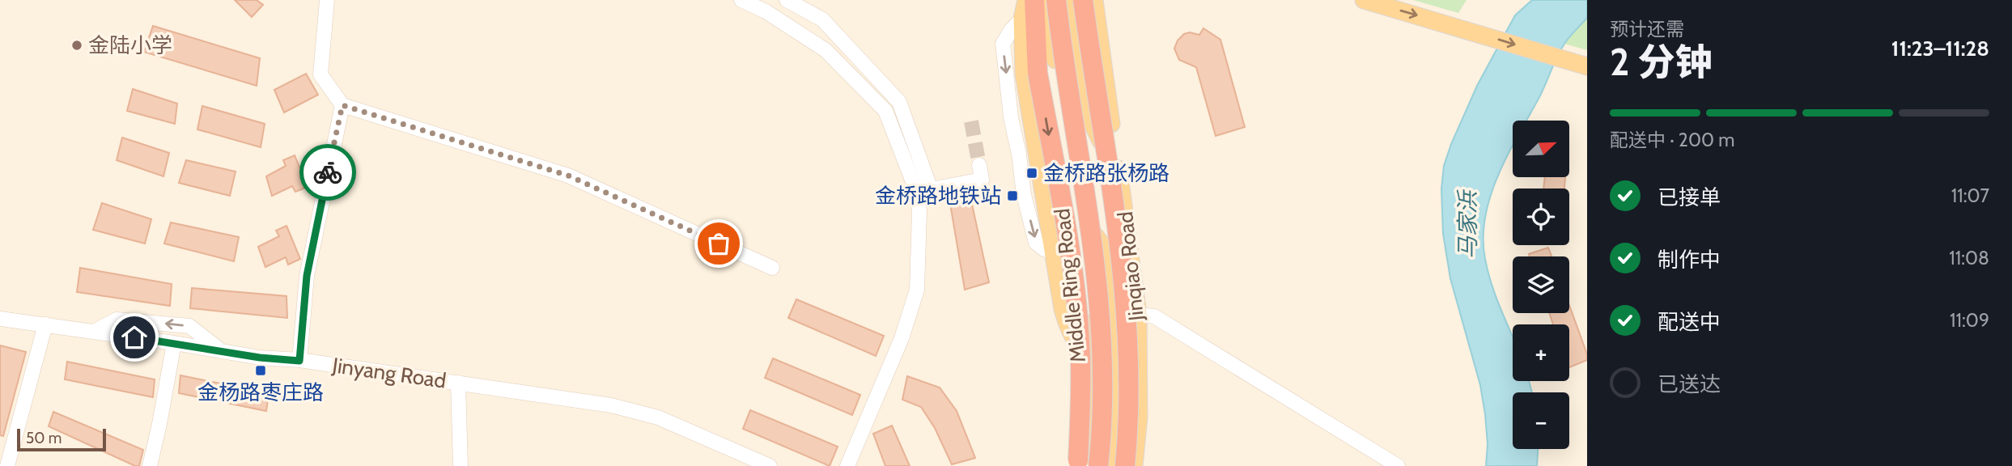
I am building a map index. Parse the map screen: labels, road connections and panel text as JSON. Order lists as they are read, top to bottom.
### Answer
{
  "streets": {
    "highway": ["Middle Ring Road"],
    "main road": ["Jinqiao Road"],
    "street": ["Jinyang Road"]
  },
  "crossings": [
    ["Jinqiao Road", "Middle Ring Road"]
  ],
  "water": ["马家浜"],
  "places": {
    "other": ["金陆小学"],
    "transit": ["金桥路张杨路", "金桥路地铁站", "金杨路枣庄路"]
  },
  "scale_bar": "50 m",
  "north": "top right",
  "page": {
    "heading": ["2 分钟", "预计还需", "11:23–11:28"],
    "bar": "配送中 · 200 m",
    "map_buttons": ["+", "−"],
    "list": [
      ["已接单", "11:07"],
      ["制作中", "11:08"],
      ["配送中", "11:09"],
      "已送达"
    ],
    "scale": "50 m"
  }
}
